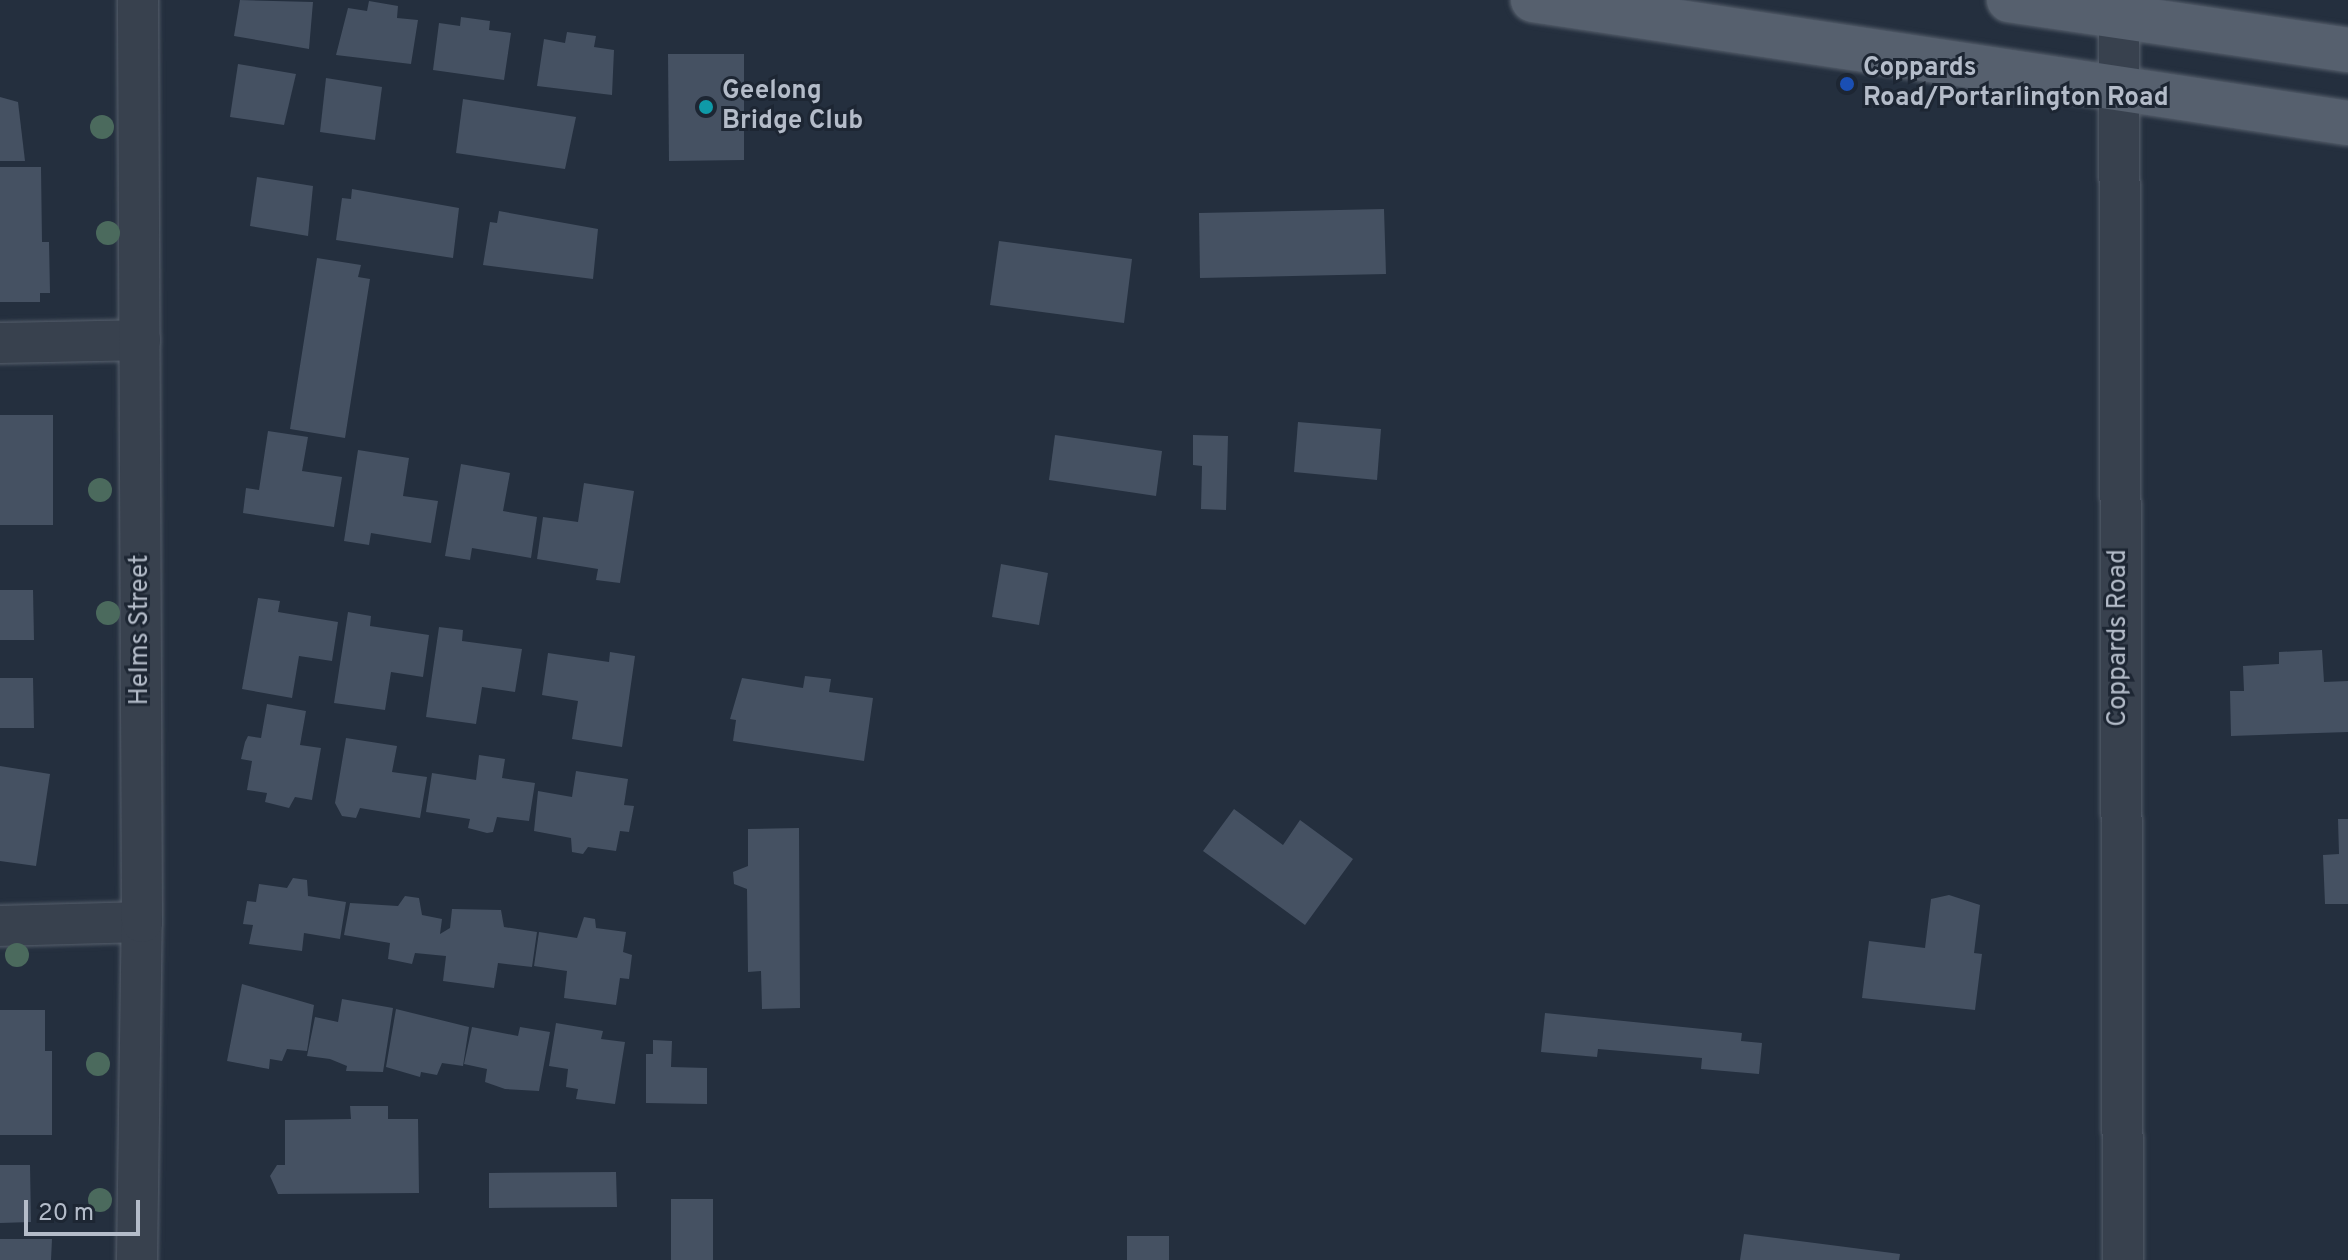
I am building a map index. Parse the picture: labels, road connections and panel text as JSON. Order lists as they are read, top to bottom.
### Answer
{
  "streets": {
    "street": ["Helms Street", "Coppards Road"]
  },
  "places": ["Coppards Road/Portarlington Road", "Geelong Bridge Club"],
  "scale_bar": "20 m"
}
